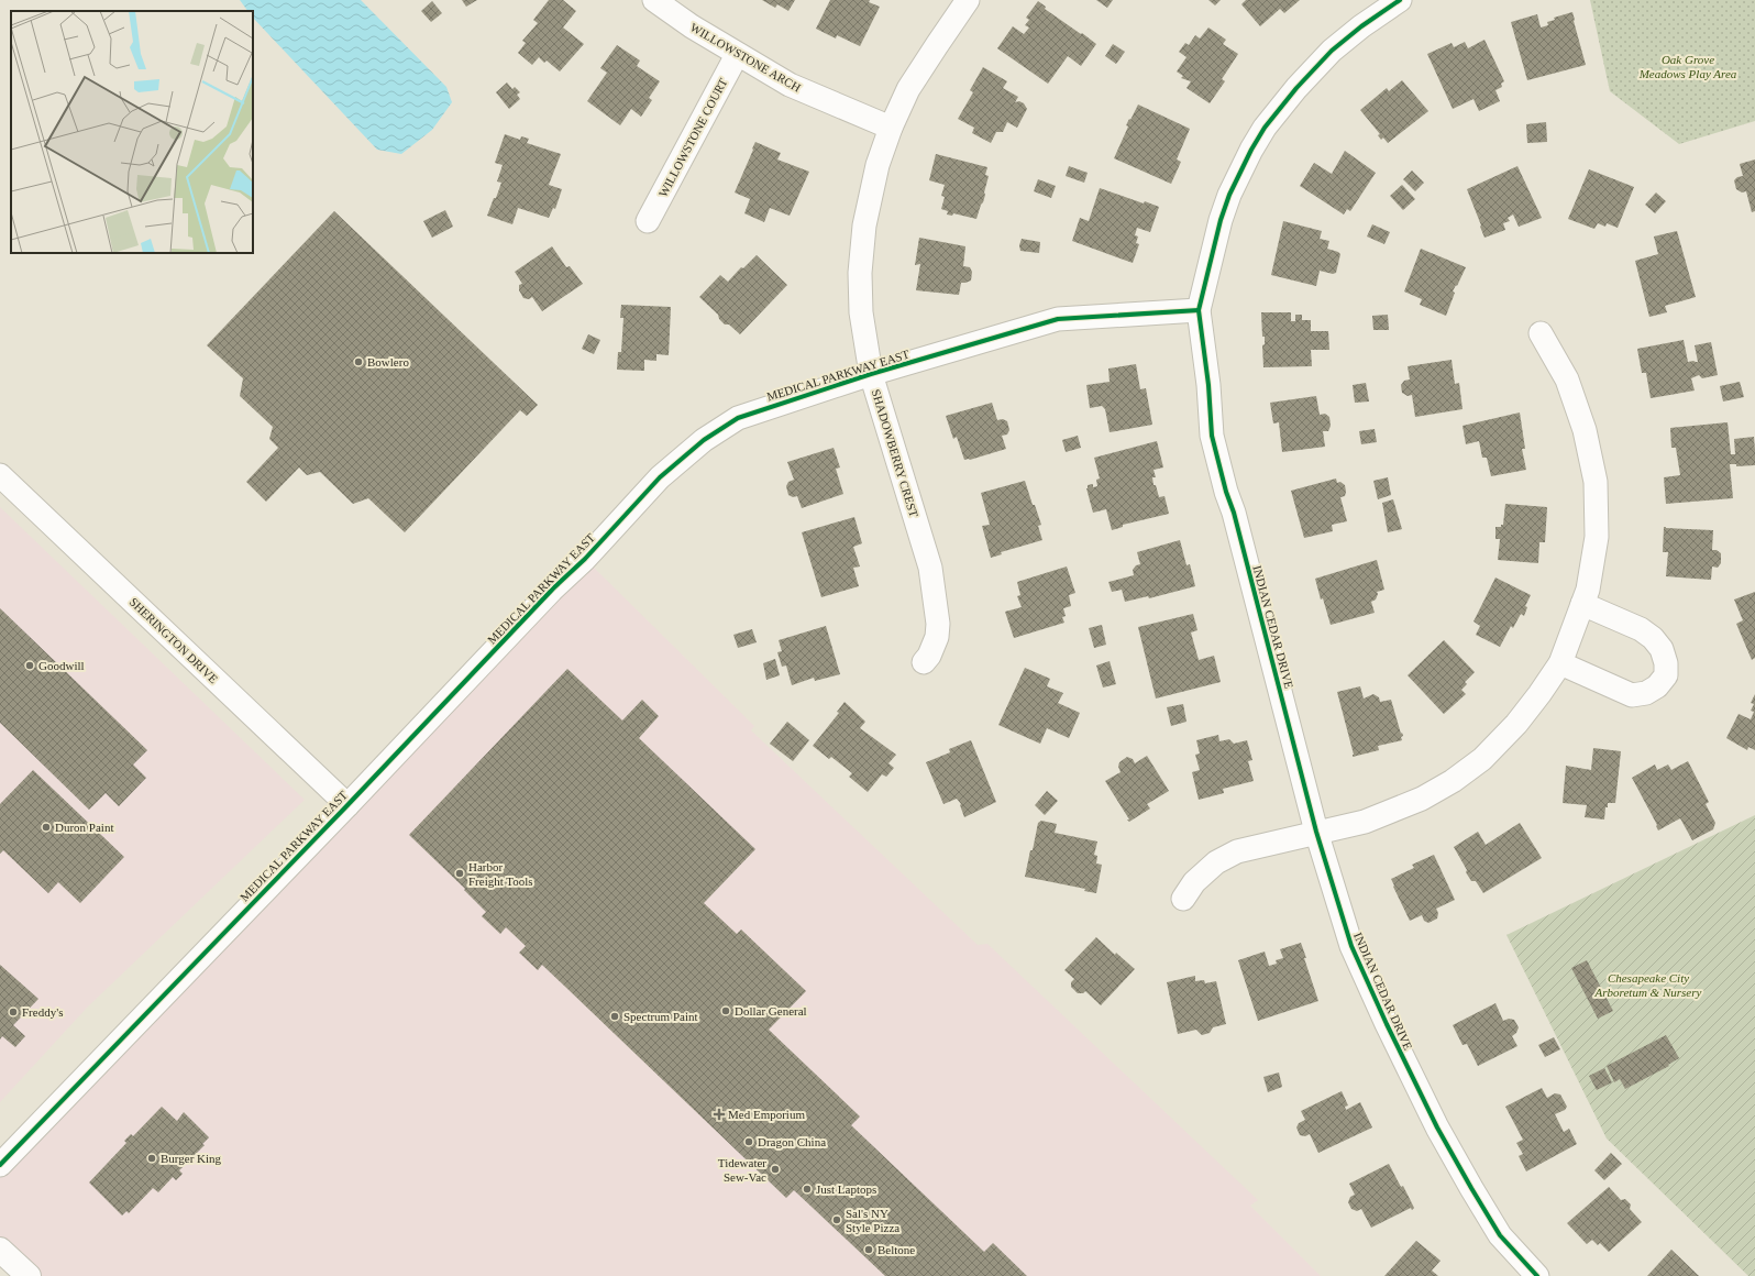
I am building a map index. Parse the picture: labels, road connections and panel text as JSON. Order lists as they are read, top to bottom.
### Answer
{
  "streets": {
    "street": [
      "WILLOWSTONE ARCH",
      "WILLOWSTONE COURT",
      "MEDICAL PARKWAY EAST",
      "SHADOWBERRY CREST",
      "INDIAN CEDAR DRIVE",
      "SHERINGTON DRIVE"
    ]
  },
  "crossings": [
    ["WILLOWSTONE ARCH", "WILLOWSTONE COURT"],
    ["WILLOWSTONE ARCH", "SHADOWBERRY CREST"],
    ["MEDICAL PARKWAY EAST", "SHADOWBERRY CREST"],
    ["MEDICAL PARKWAY EAST", "INDIAN CEDAR DRIVE"],
    ["MEDICAL PARKWAY EAST", "SHERINGTON DRIVE"]
  ],
  "parks": ["Oak Grove Meadows Play Area", "Chesapeake City Arboretum & Nursery"],
  "places": {
    "other": [
      "Bowlero",
      "Goodwill",
      "Duron Paint",
      "Harbor Freight Tools",
      "Dollar General",
      "Freddy's",
      "Spectrum Paint",
      "Dragon China",
      "Burger King",
      "Tidewater Sew-Vac",
      "Just Laptops",
      "Sal's NY Style Pizza",
      "Beltone"
    ],
    "health": ["Med Emporium"]
  }
}
